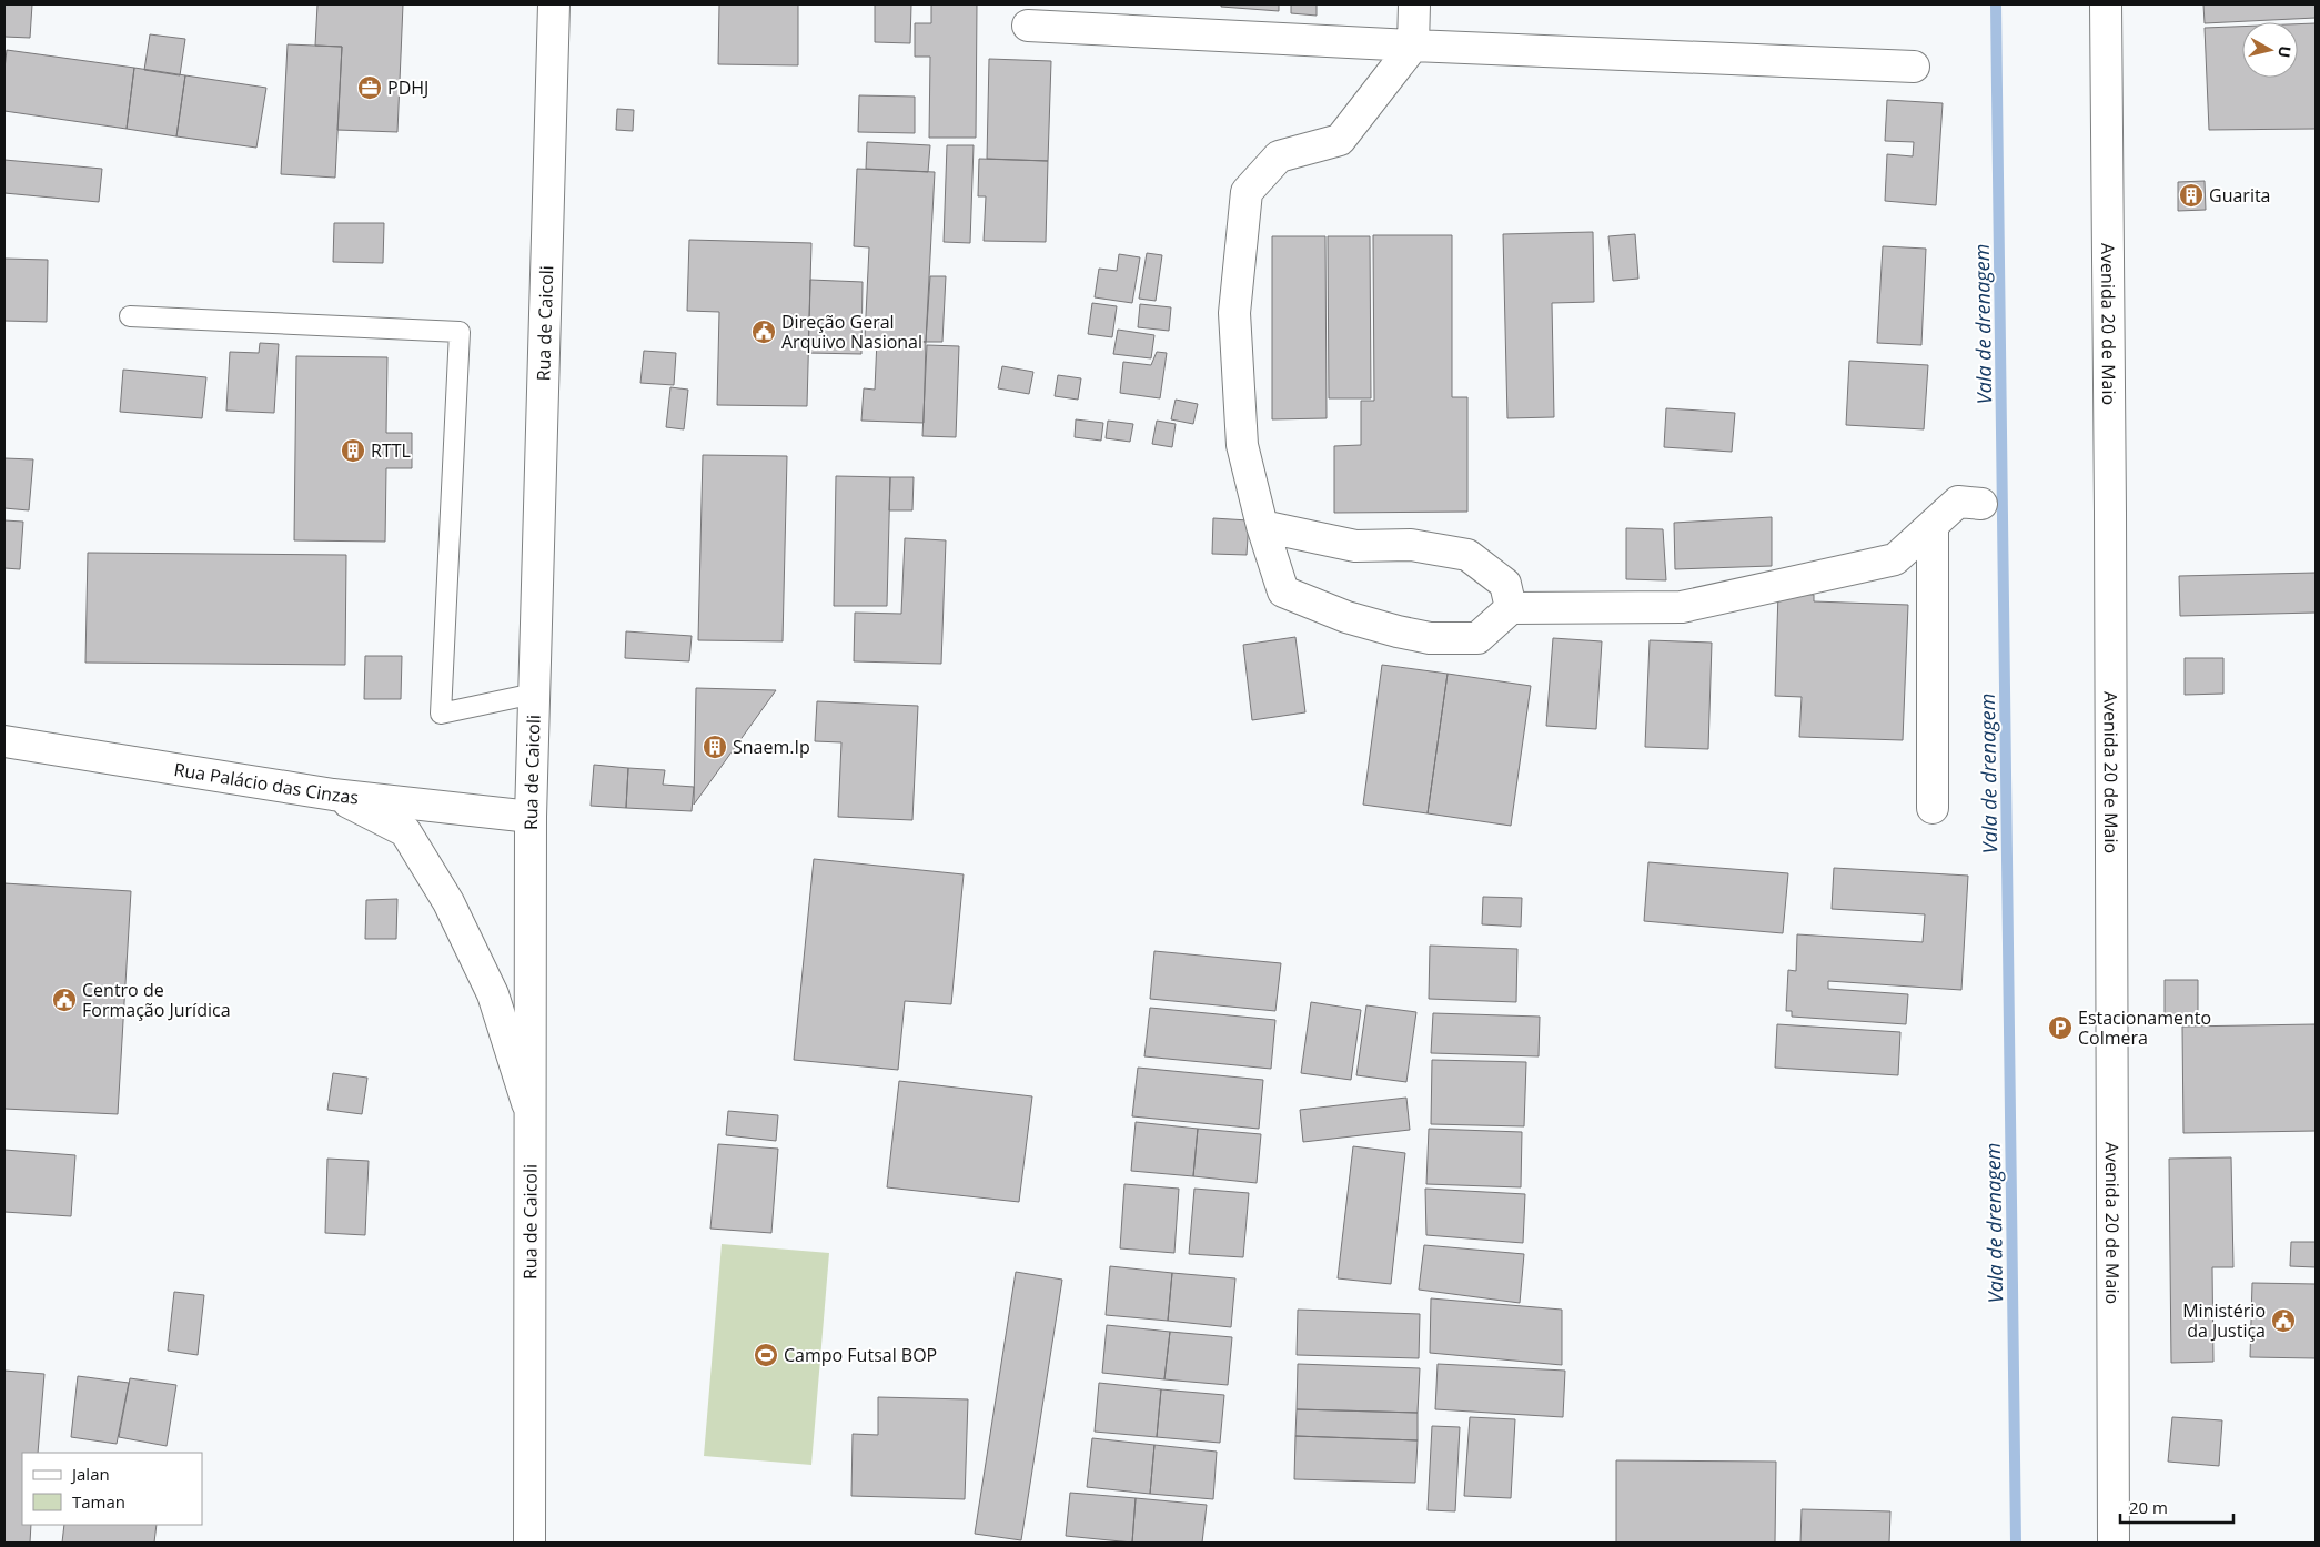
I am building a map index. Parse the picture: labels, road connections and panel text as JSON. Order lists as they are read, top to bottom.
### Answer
{
  "streets": {
    "street": ["Rua de Caicoli", "Avenida 20 de Maio", "Rua Palácio das Cinzas"]
  },
  "crossings": [
    ["Rua de Caicoli", "Rua Palácio das Cinzas"]
  ],
  "water": ["Vala de drenagem"],
  "places": {
    "office": ["PDHJ"],
    "building": ["Guarita", "RTTL", "Snaem.Ip"],
    "public building": ["Direção Geral Arquivo Nasional", "Centro de Formação Jurídica", "Ministério da Justiça"],
    "parking": ["Estacionamento Colmera"],
    "sports": ["Campo Futsal BOP"]
  },
  "legend": ["Jalan", "Taman"],
  "scale_bar": "20 m",
  "north": "right"
}
